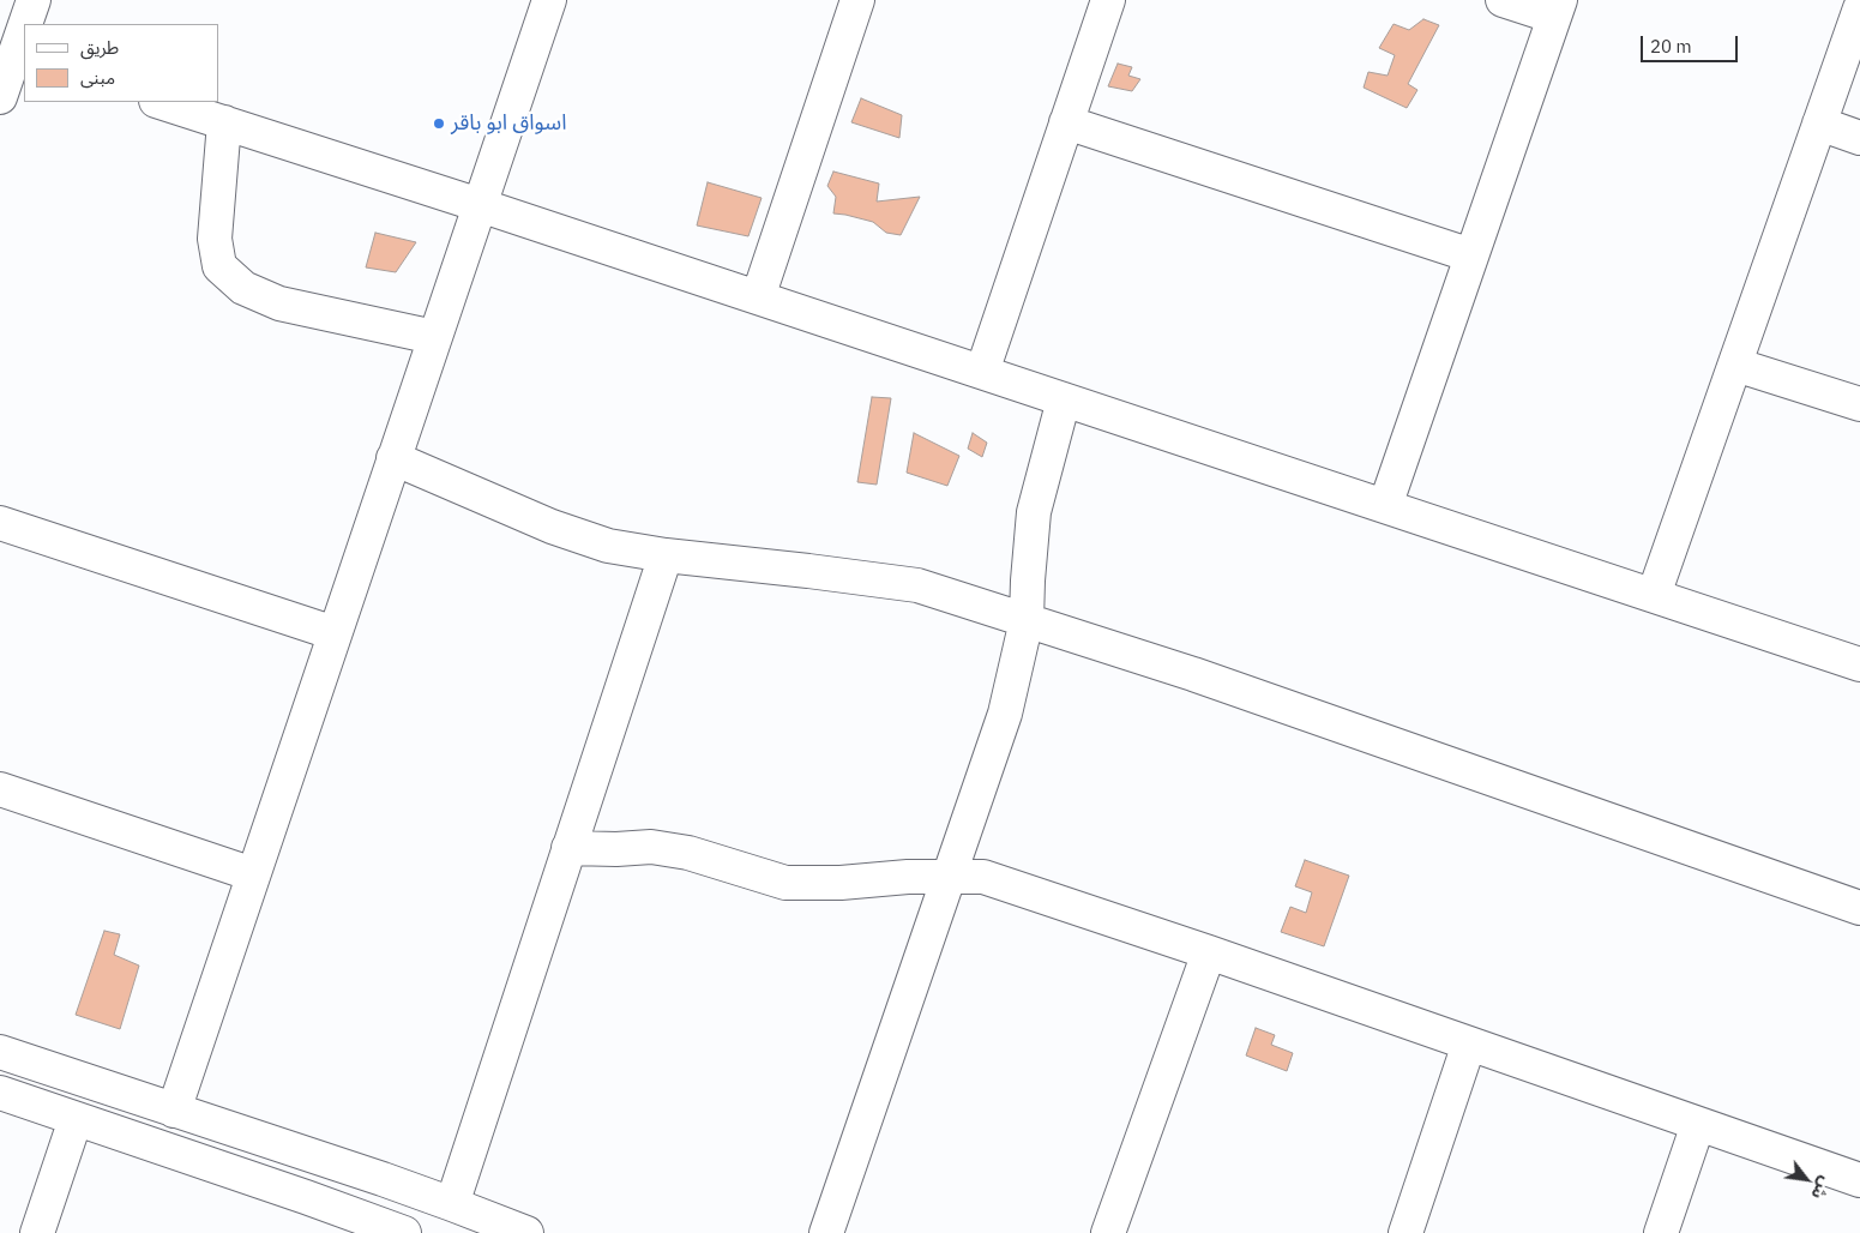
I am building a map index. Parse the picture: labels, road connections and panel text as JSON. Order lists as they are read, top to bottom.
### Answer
{
  "places": ["اسواق ابو باقر"],
  "legend": ["طريق", "مبنى"],
  "scale_bar": "20 m",
  "north": "bottom right"
}
